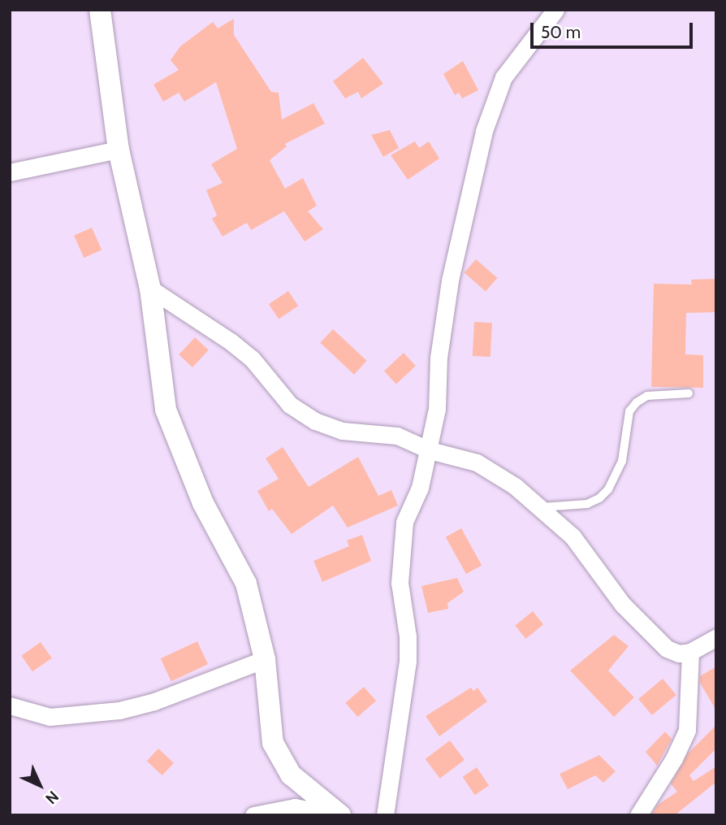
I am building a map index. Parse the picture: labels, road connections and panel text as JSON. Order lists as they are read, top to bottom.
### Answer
{
  "scale_bar": "50 m",
  "north": "bottom right"
}
